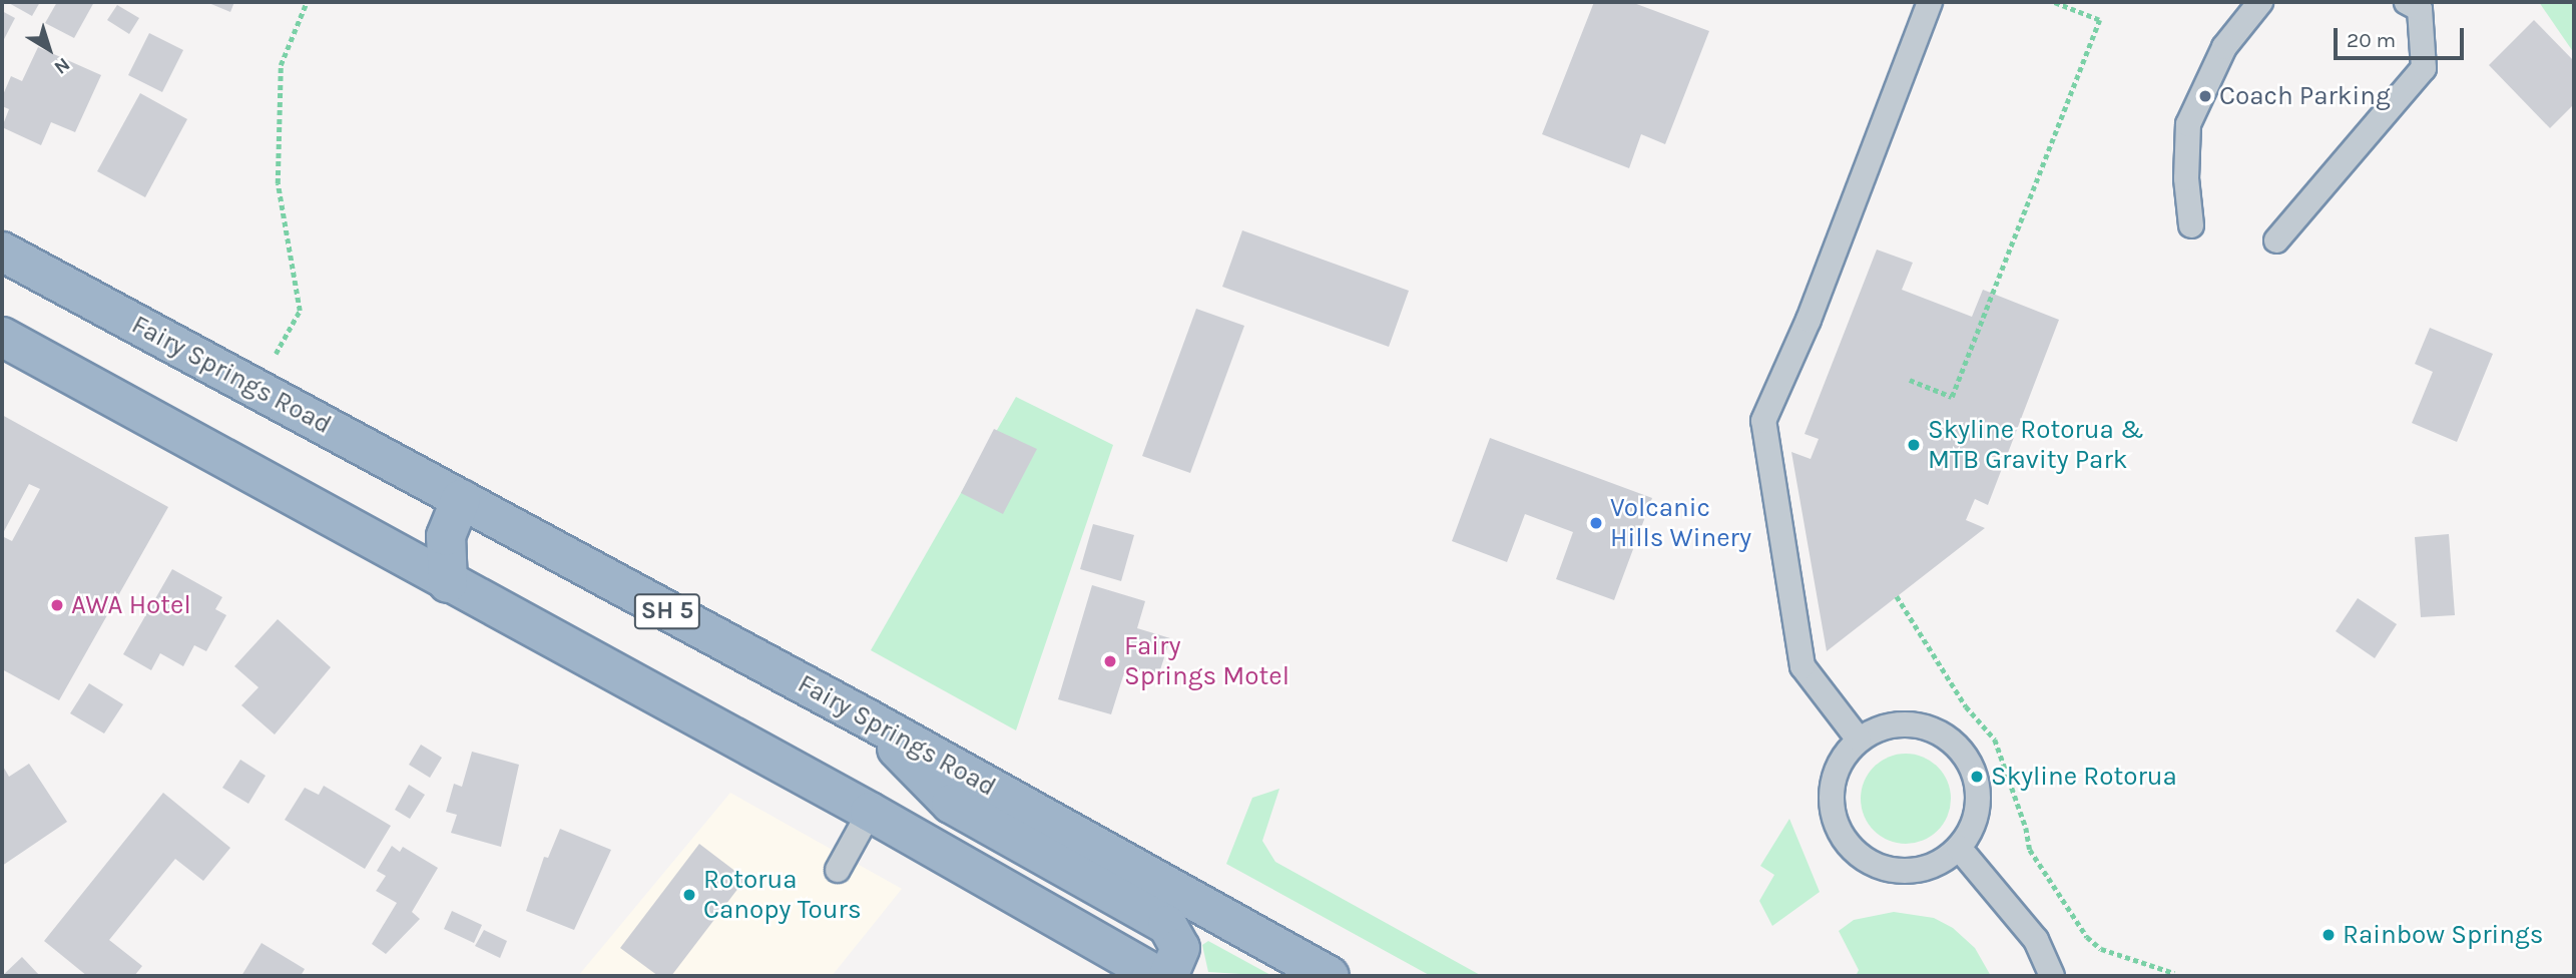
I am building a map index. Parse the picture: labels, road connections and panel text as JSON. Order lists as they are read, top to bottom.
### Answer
{
  "streets": {
    "highway": ["Fairy Springs Road", "SH 5"]
  },
  "places": [
    "Coach Parking",
    "Skyline Rotorua & MTB Gravity Park",
    "Volcanic Hills Winery",
    "AWA Hotel",
    "Fairy Springs Motel",
    "Skyline Rotorua",
    "Rotorua Canopy Tours",
    "Rainbow Springs"
  ],
  "scale_bar": "20 m",
  "north": "bottom right"
}
